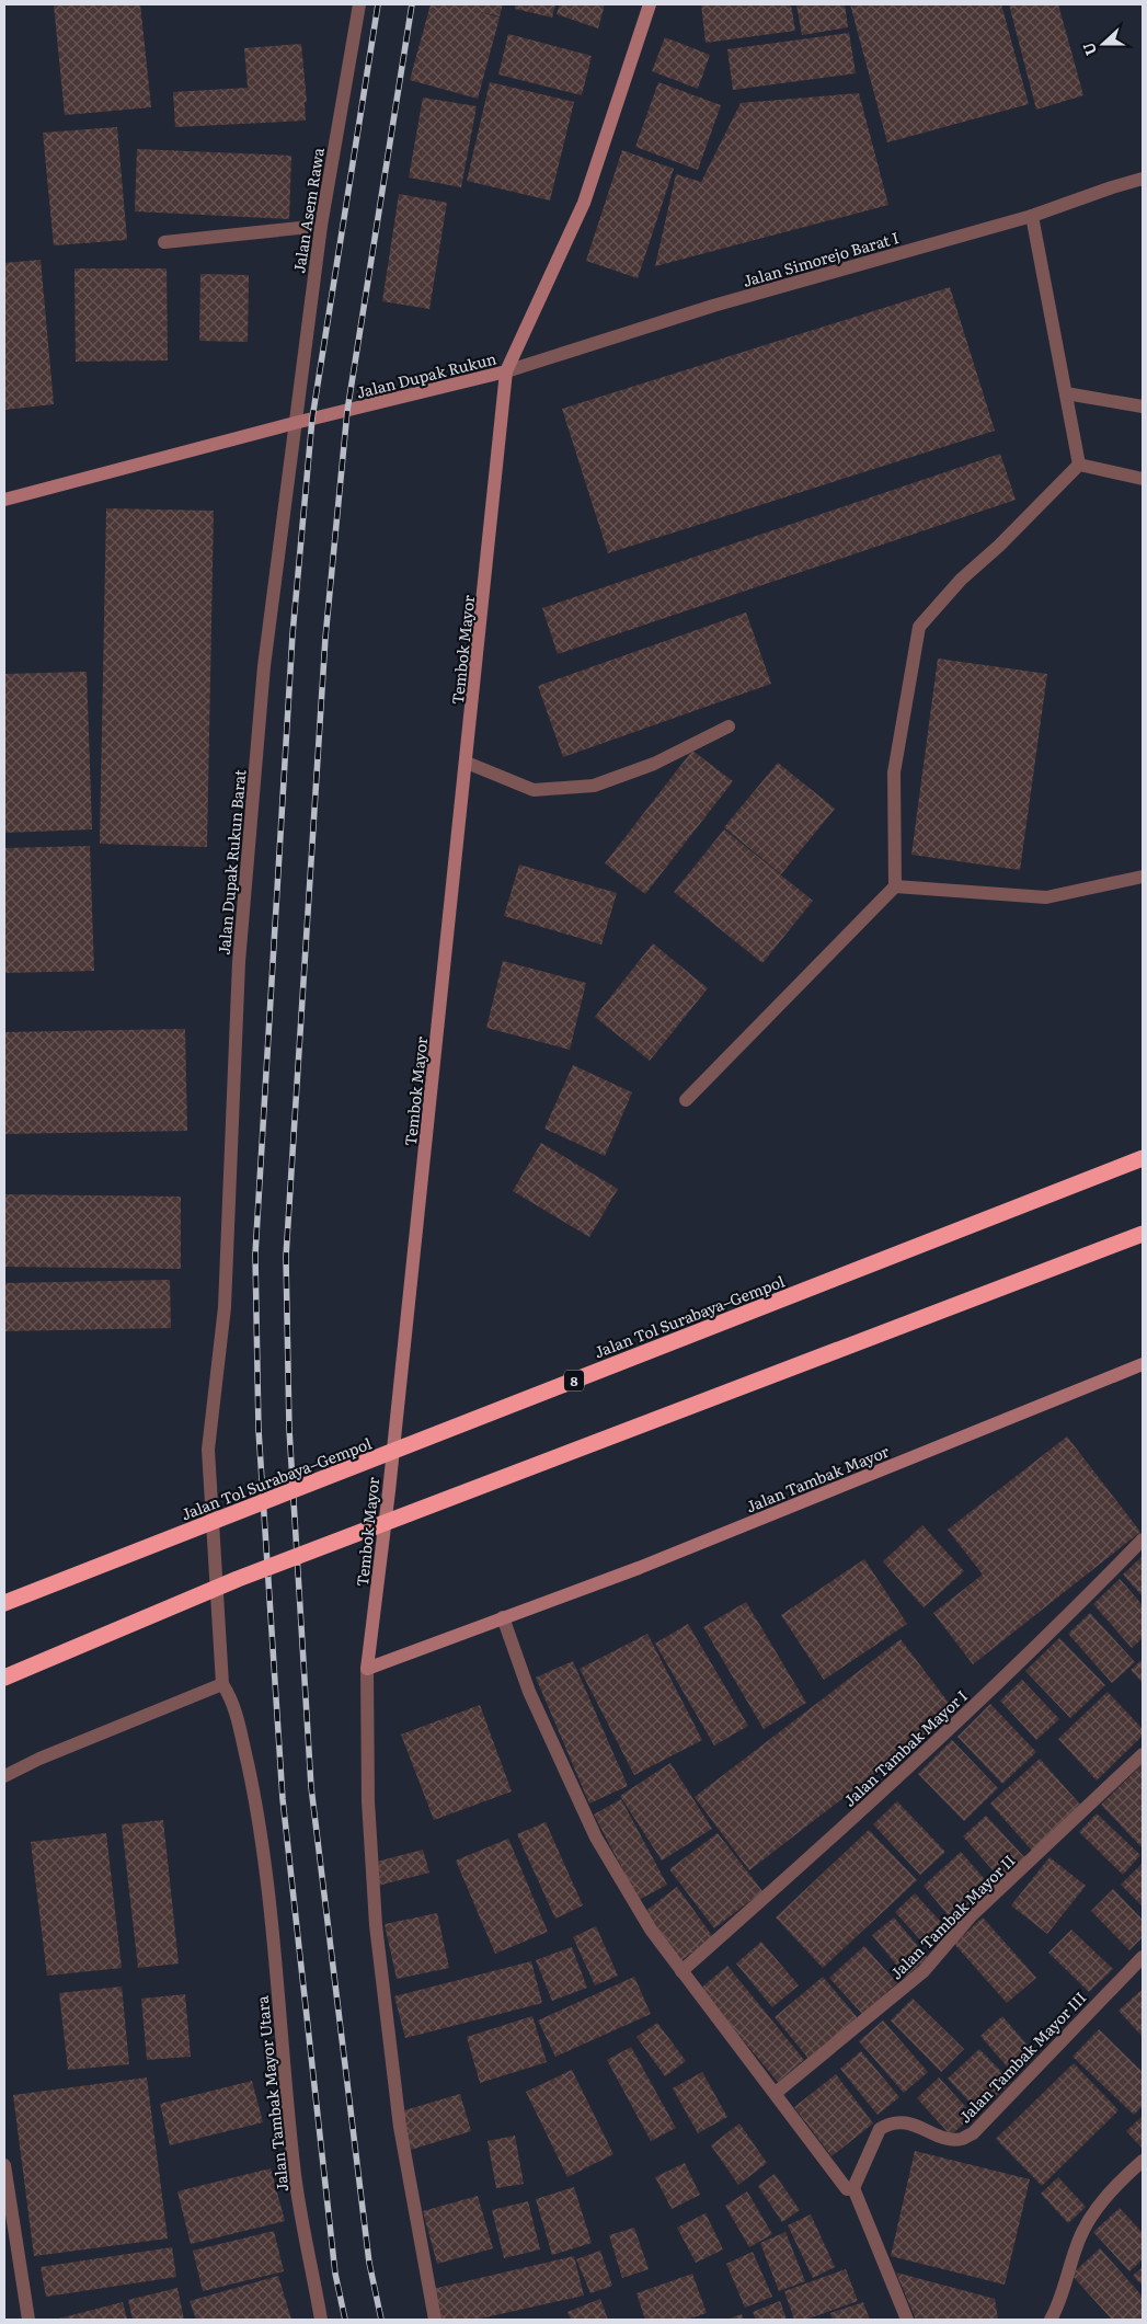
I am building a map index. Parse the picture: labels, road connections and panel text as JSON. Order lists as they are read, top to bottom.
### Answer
{
  "streets": {
    "highway": ["Jalan Tol Surabaya–Gempol", "8"],
    "main road": ["Jalan Dupak Rukun", "Tembok Mayor", "Jalan Tambak Mayor"],
    "street": [
      "Jalan Asem Rawa",
      "Jalan Simorejo Barat I",
      "Jalan Dupak Rukun Barat",
      "Jalan Tambak Mayor I",
      "Jalan Tambak Mayor II",
      "Jalan Tambak Mayor III",
      "Jalan Tambak Mayor Utara"
    ]
  },
  "crossings": [
    ["Jalan Asem Rawa", "Jalan Dupak Rukun"],
    ["Jalan Asem Rawa", "Jalan Dupak Rukun Barat"],
    ["Jalan Simorejo Barat I", "Jalan Dupak Rukun"],
    ["Jalan Simorejo Barat I", "Tembok Mayor"],
    ["Jalan Dupak Rukun", "Tembok Mayor"],
    ["Jalan Dupak Rukun", "Jalan Dupak Rukun Barat"],
    ["Jalan Dupak Rukun Barat", "Jalan Tambak Mayor Utara"]
  ],
  "north": "left"
}
